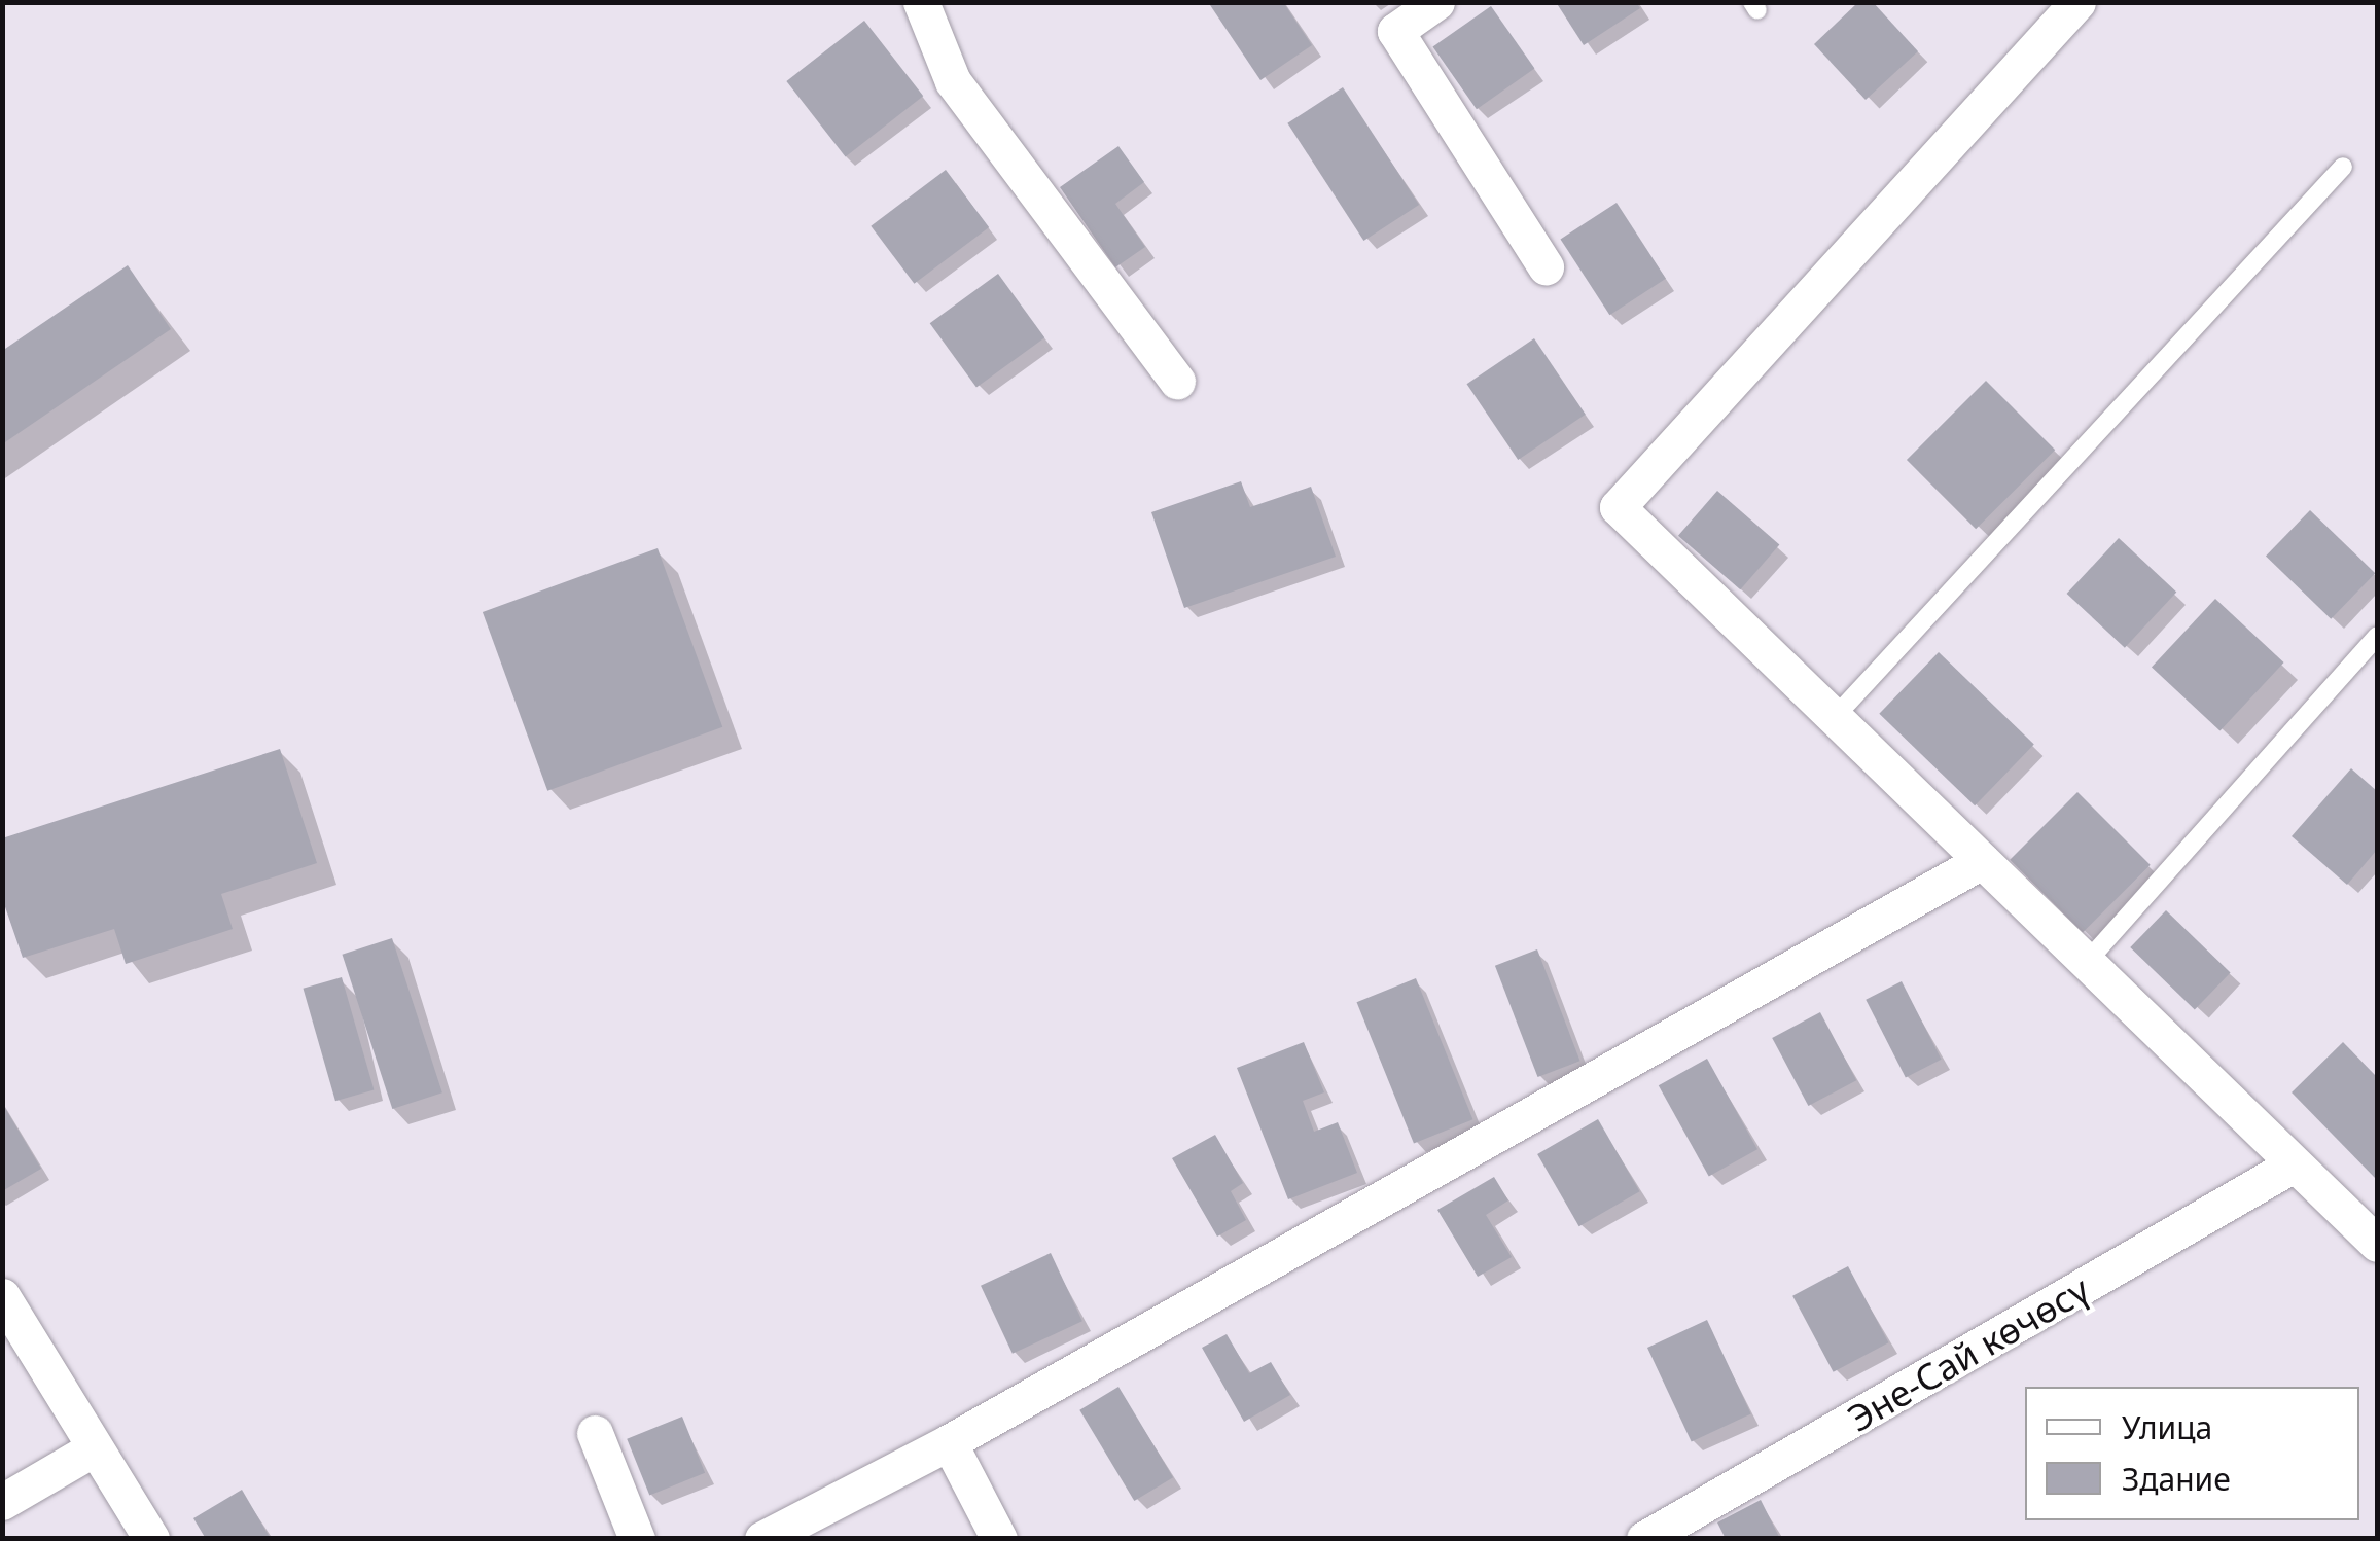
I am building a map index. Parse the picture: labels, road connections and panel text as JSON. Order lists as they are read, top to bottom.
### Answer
{
  "streets": {
    "street": ["Эне-Сай көчөсү"]
  },
  "legend": ["Улица", "Здание"]
}
